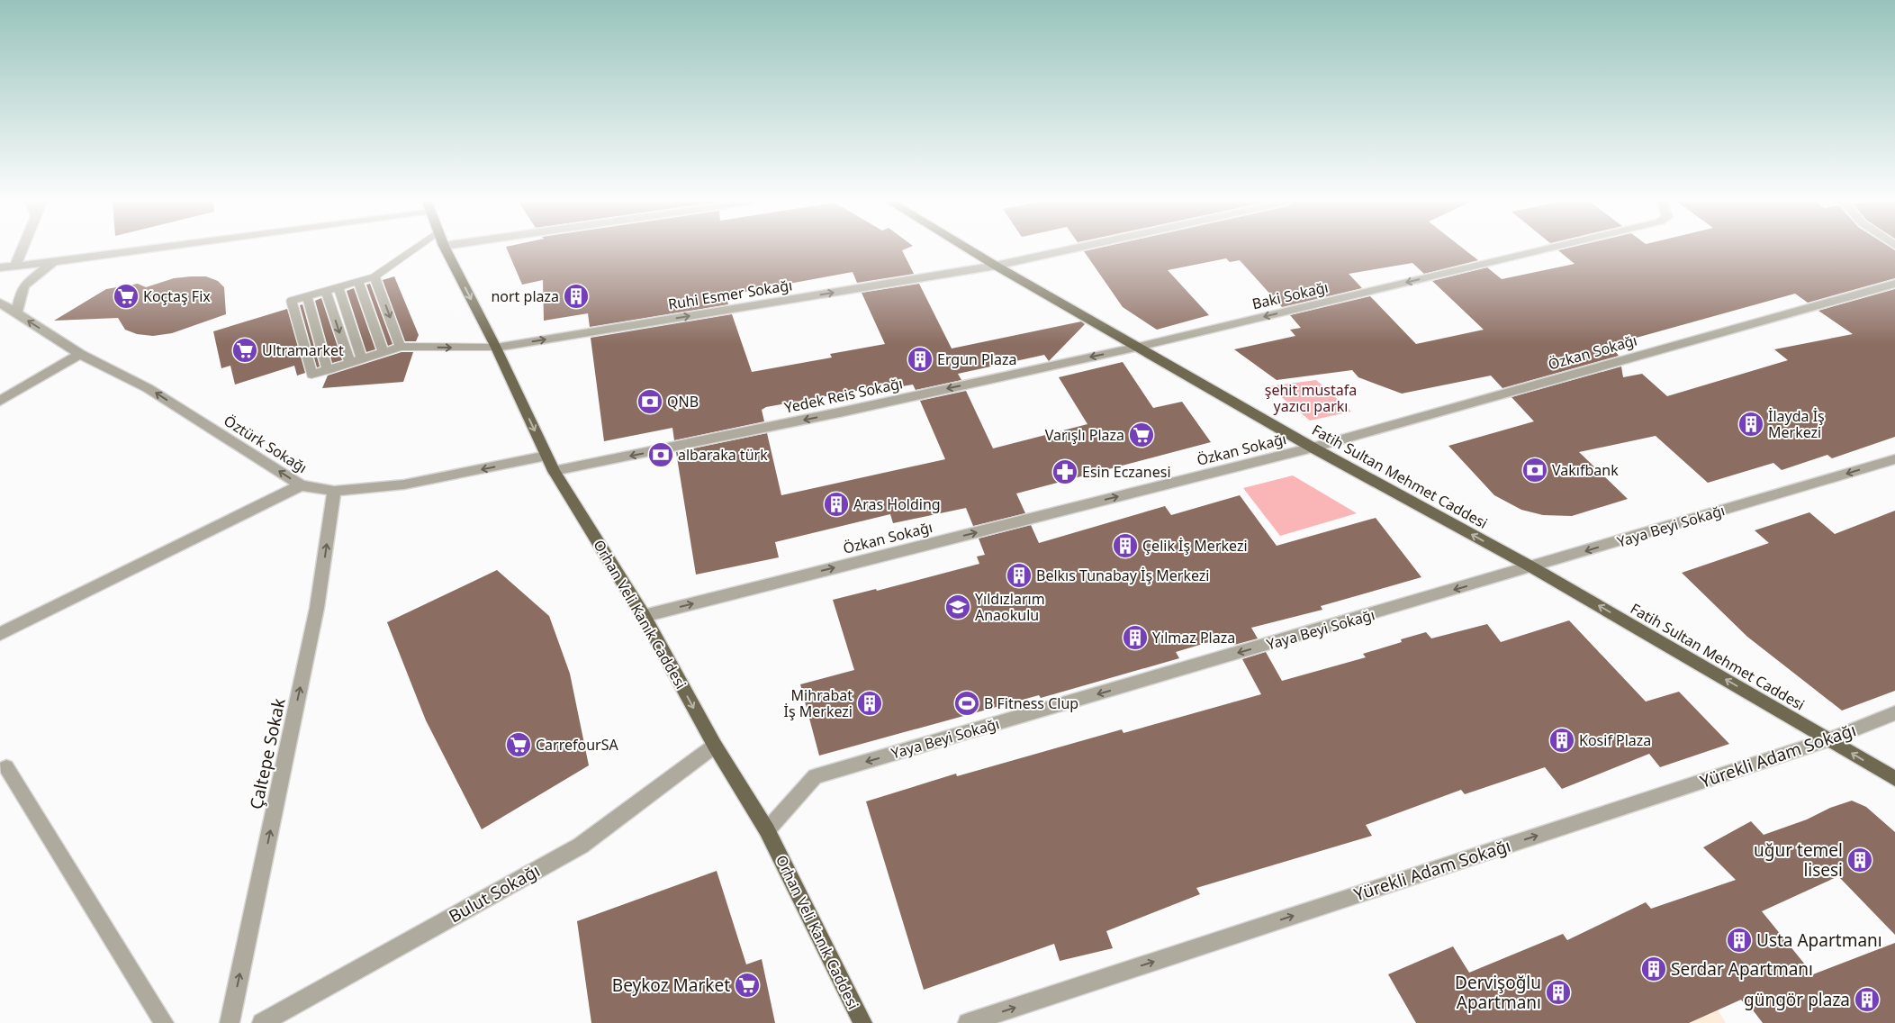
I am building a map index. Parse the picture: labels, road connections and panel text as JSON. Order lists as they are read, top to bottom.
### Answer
{
  "streets": {
    "main road": ["Fatih Sultan Mehmet Caddesi", "Orhan Veli Kanık Caddesi"],
    "street": [
      "Ruhi Esmer Sokağı",
      "Baki Sokağı",
      "Özkan Sokağı",
      "Yedek Reis Sokağı",
      "Öztürk Sokağı",
      "Yaya Beyi Sokağı",
      "Çaltepe Sokak",
      "Yürekli Adam Sokağı",
      "Bulut Sokağı"
    ]
  },
  "crossings": [
    ["Ruhi Esmer Sokağı", "Fatih Sultan Mehmet Caddesi"],
    ["Ruhi Esmer Sokağı", "Orhan Veli Kanık Caddesi"],
    ["Baki Sokağı", "Yedek Reis Sokağı"],
    ["Baki Sokağı", "Fatih Sultan Mehmet Caddesi"],
    ["Özkan Sokağı", "Fatih Sultan Mehmet Caddesi"],
    ["Özkan Sokağı", "Orhan Veli Kanık Caddesi"],
    ["Yedek Reis Sokağı", "Fatih Sultan Mehmet Caddesi"],
    ["Yedek Reis Sokağı", "Orhan Veli Kanık Caddesi"],
    ["Öztürk Sokağı", "Orhan Veli Kanık Caddesi"],
    ["Öztürk Sokağı", "Çaltepe Sokak"],
    ["Fatih Sultan Mehmet Caddesi", "Yaya Beyi Sokağı"],
    ["Fatih Sultan Mehmet Caddesi", "Yürekli Adam Sokağı"],
    ["Yaya Beyi Sokağı", "Orhan Veli Kanık Caddesi"],
    ["Orhan Veli Kanık Caddesi", "Bulut Sokağı"]
  ],
  "one_way": [
    "Ruhi Esmer Sokağı",
    "Baki Sokağı",
    "Özkan Sokağı",
    "Yedek Reis Sokağı",
    "Öztürk Sokağı",
    "Fatih Sultan Mehmet Caddesi",
    "Yaya Beyi Sokağı",
    "Orhan Veli Kanık Caddesi",
    "Çaltepe Sokak",
    "Yürekli Adam Sokağı"
  ],
  "parks": ["şehit mustafa yazıcı parkı"],
  "places": {
    "supermarket": [
      "Koçtaş Fix",
      "Ultramarket",
      "Varışlı Plaza",
      "CarrefourSA",
      "Beykoz Market"
    ],
    "building": [
      "nort plaza",
      "Ergun Plaza",
      "İlayda İş Merkezi",
      "Aras Holding",
      "Çelik İş Merkezi",
      "Belkıs Tunabay İş Merkezi",
      "Yılmaz Plaza",
      "Mihrabat İş Merkezi",
      "Kosif Plaza",
      "uğur temel lisesi",
      "Usta Apartmanı",
      "Serdar Apartmanı",
      "Dervişoğlu Apartmanı",
      "güngör plaza"
    ],
    "bank": ["QNB", "albaraka türk", "Vakıfbank"],
    "pharmacy": ["Esin Eczanesi"],
    "school or university": ["Yıldızlarım Anaokulu"],
    "sports": ["B Fitness Clup"]
  }
}
